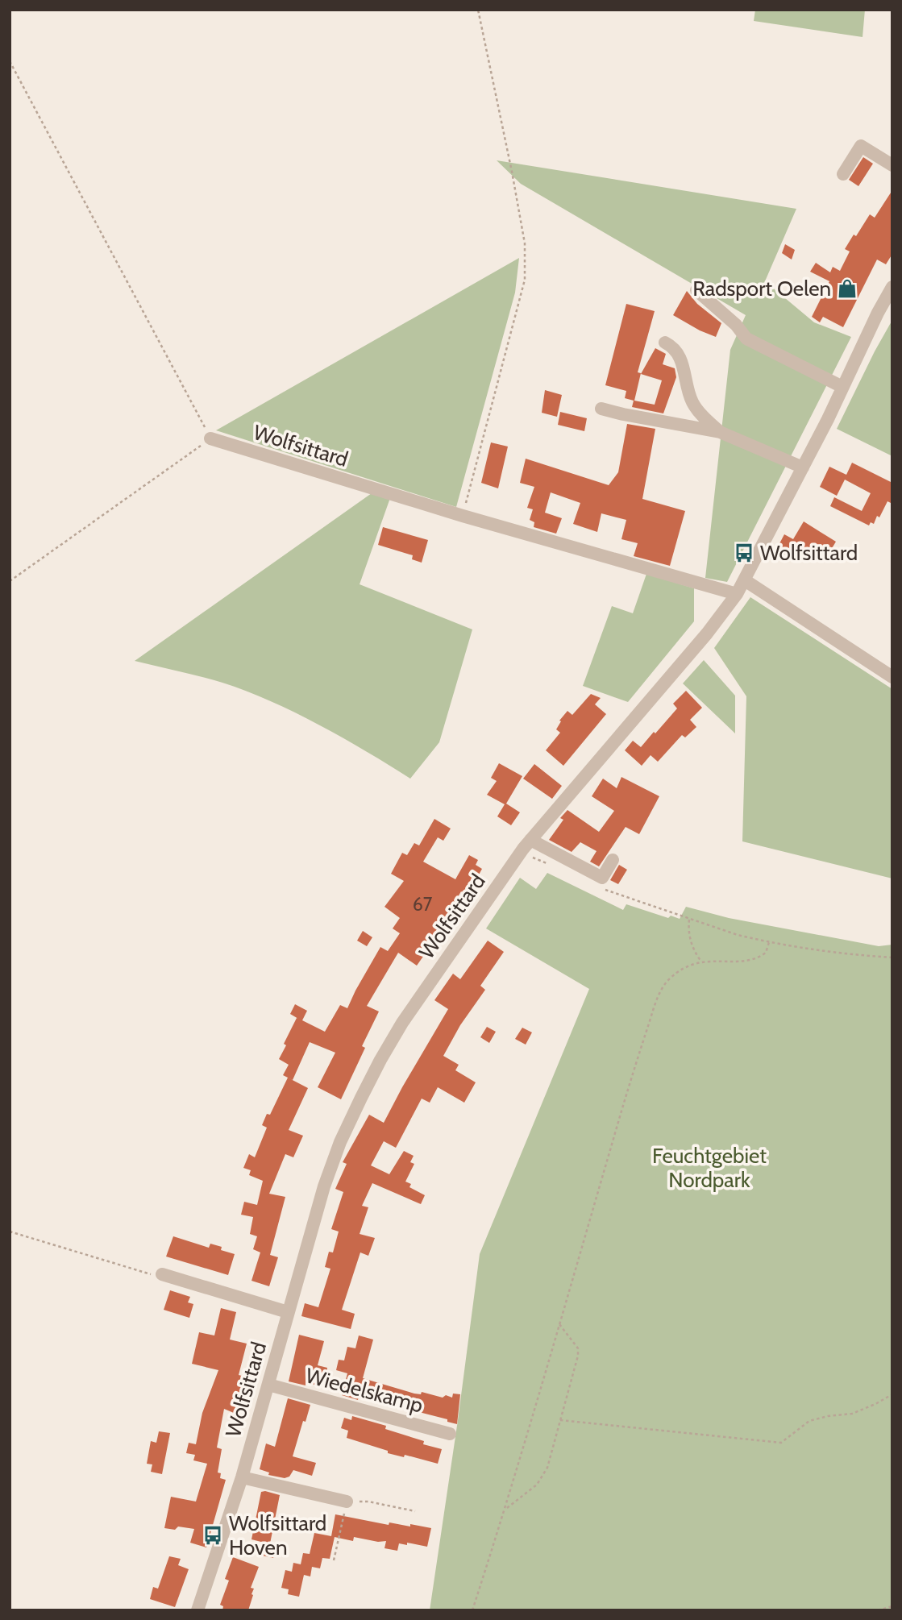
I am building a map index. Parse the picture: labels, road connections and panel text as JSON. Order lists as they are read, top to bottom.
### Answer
{
  "streets": {
    "street": ["Wolfsittard", "Wiedelskamp"]
  },
  "crossings": [
    ["Wolfsittard", "Wiedelskamp"]
  ],
  "parks": ["Feuchtgebiet Nordpark"],
  "places": {
    "shop": ["Radsport Oelen"],
    "bus stop": ["Wolfsittard", "Wolfsittard Hoven"]
  },
  "house_numbers": ["67"]
}
